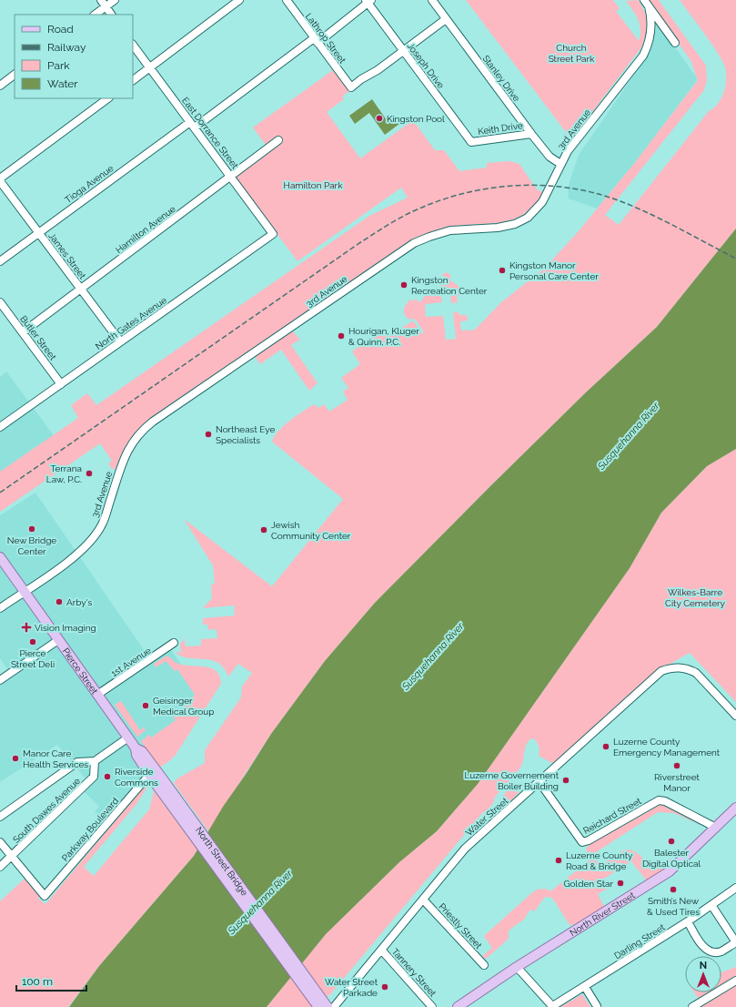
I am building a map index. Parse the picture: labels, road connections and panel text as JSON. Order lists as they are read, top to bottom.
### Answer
{
  "streets": {
    "main road": ["Pierce Street", "North Street Bridge", "North River Street"],
    "street": [
      "Lathrop Street",
      "Joseph Drive",
      "Stanley Drive",
      "Keith Drive",
      "3rd Avenue",
      "East Dorrance Street",
      "Tioga Avenue",
      "Hamilton Avenue",
      "James Street",
      "North Gates Avenue",
      "Butler Street",
      "1st Avenue",
      "South Dawes Avenue",
      "Reichard Street",
      "Water Street",
      "Parkway Boulevard",
      "Priestly Street",
      "Darling Street",
      "Tannery Street"
    ]
  },
  "crossings": [
    ["Lathrop Street", "Joseph Drive"],
    ["Lathrop Street", "Tioga Avenue"],
    ["Joseph Drive", "Keith Drive"],
    ["Joseph Drive", "Tioga Avenue"],
    ["Stanley Drive", "Keith Drive"],
    ["Stanley Drive", "3rd Avenue"],
    ["3rd Avenue", "Pierce Street"],
    ["East Dorrance Street", "Tioga Avenue"],
    ["East Dorrance Street", "Hamilton Avenue"],
    ["East Dorrance Street", "North Gates Avenue"],
    ["Tioga Avenue", "James Street"],
    ["Hamilton Avenue", "James Street"],
    ["Hamilton Avenue", "Butler Street"],
    ["James Street", "North Gates Avenue"],
    ["North Gates Avenue", "Butler Street"],
    ["1st Avenue", "Pierce Street"],
    ["Pierce Street", "Parkway Boulevard"],
    ["Pierce Street", "North Street Bridge"],
    ["South Dawes Avenue", "Parkway Boulevard"],
    ["Reichard Street", "Water Street"],
    ["Reichard Street", "North River Street"],
    ["Water Street", "Priestly Street"],
    ["Water Street", "Tannery Street"],
    ["Parkway Boulevard", "North Street Bridge"]
  ],
  "water": ["Susquehanna River"],
  "parks": ["Church Street Park", "Hamilton Park", "Wilkes-Barre City Cemetery"],
  "places": {
    "other": [
      "Kingston Pool",
      "Kingston Manor Personal Care Center",
      "Kingston Recreation Center",
      "Hourigan, Kluger & Quinn, P.C.",
      "Northeast Eye Specialists",
      "Terrana Law, P.C.",
      "New Bridge Center",
      "Jewish Community Center",
      "Arby's",
      "Pierce Street Deli",
      "Geisinger Medical Group",
      "Luzerne County Emergency Management",
      "Manor Care Health Services",
      "Riverstreet Manor",
      "Riverside Commons",
      "Luzerne Governement Boiler Building",
      "Balester Digital Optical",
      "Luzerne County Road & Bridge",
      "Golden Star",
      "Smith’s New & Used Tires",
      "Water Street Parkade"
    ],
    "health": ["Vision Imaging"]
  },
  "legend": [
    "Road",
    "Railway",
    "Park",
    "Water"
  ],
  "scale_bar": "100 m",
  "north": "top"
}
